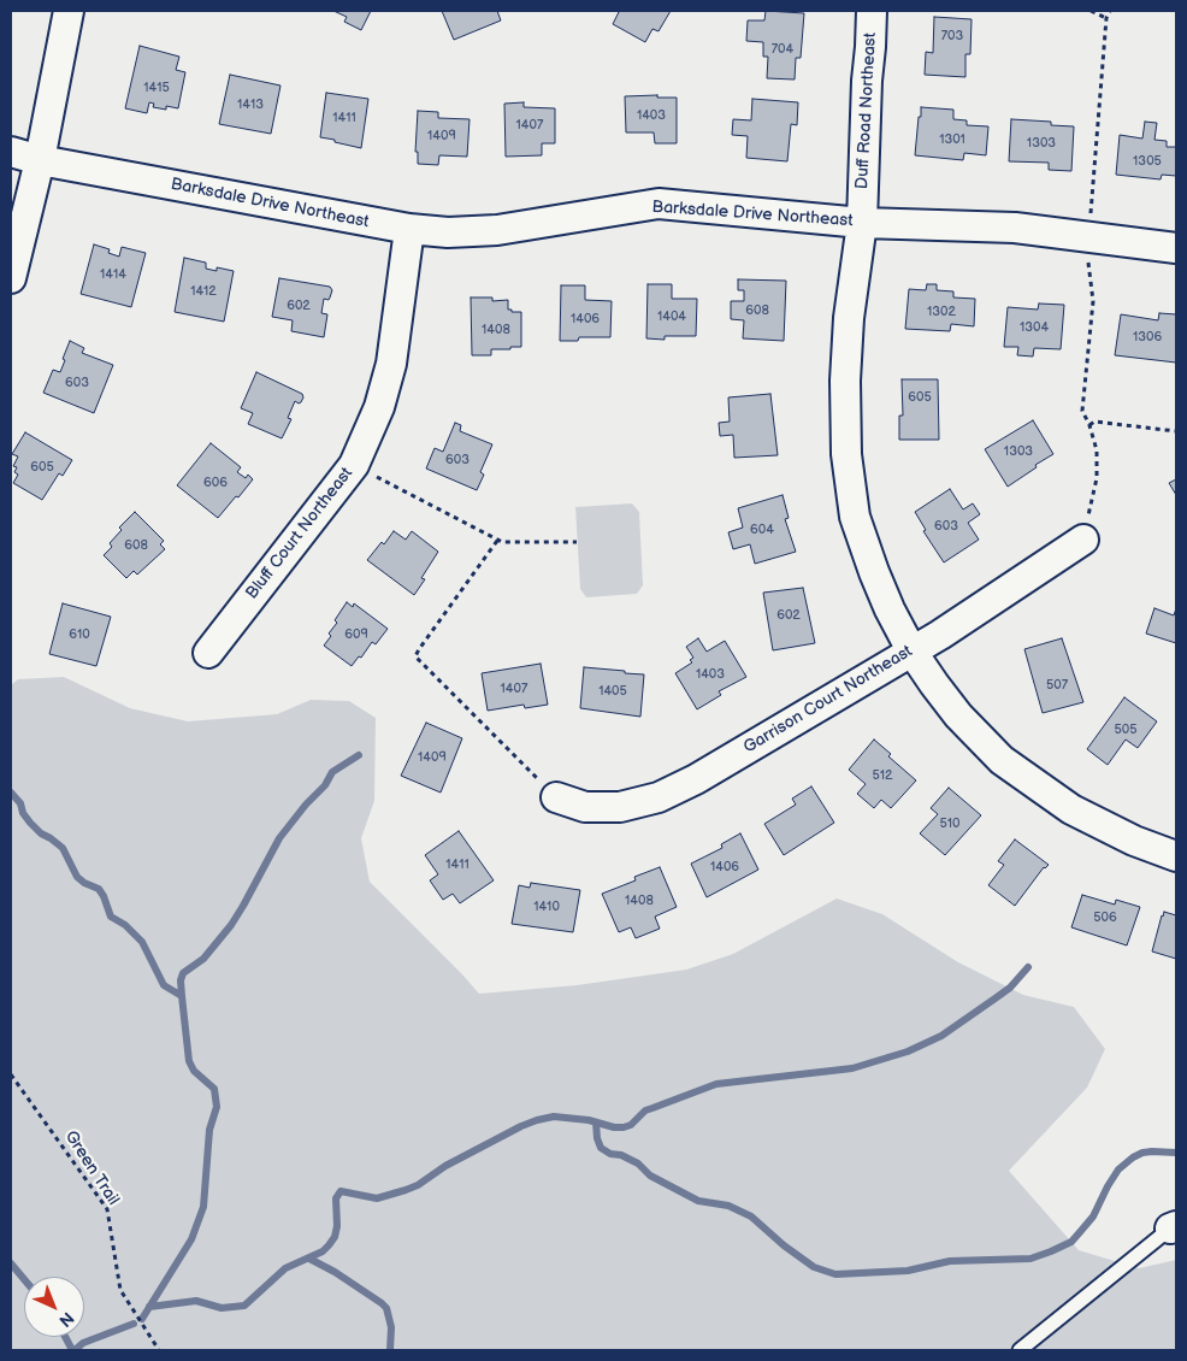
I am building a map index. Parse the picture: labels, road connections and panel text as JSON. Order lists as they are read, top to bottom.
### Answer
{
  "streets": {
    "street": [
      "Duff Road Northeast",
      "Barksdale Drive Northeast",
      "Bluff Court Northeast",
      "Garrison Court Northeast"
    ],
    "path": ["Green Trail"]
  },
  "crossings": [
    ["Duff Road Northeast", "Barksdale Drive Northeast"],
    ["Duff Road Northeast", "Garrison Court Northeast"],
    ["Barksdale Drive Northeast", "Bluff Court Northeast"]
  ],
  "house_numbers": [
    "703",
    "704",
    "1415",
    "1413",
    "1403",
    "1411",
    "1407",
    "1409",
    "1301",
    "1303",
    "1305",
    "1414",
    "1412",
    "602",
    "608",
    "1302",
    "1404",
    "1406",
    "1304",
    "1408",
    "1306",
    "603",
    "605",
    "1303",
    "603",
    "605",
    "606",
    "603",
    "604",
    "608",
    "602",
    "610",
    "609",
    "1403",
    "507",
    "1407",
    "1405",
    "505",
    "1409",
    "512",
    "510",
    "1411",
    "1406",
    "1408",
    "1410",
    "506"
  ],
  "north": "bottom right"
}
